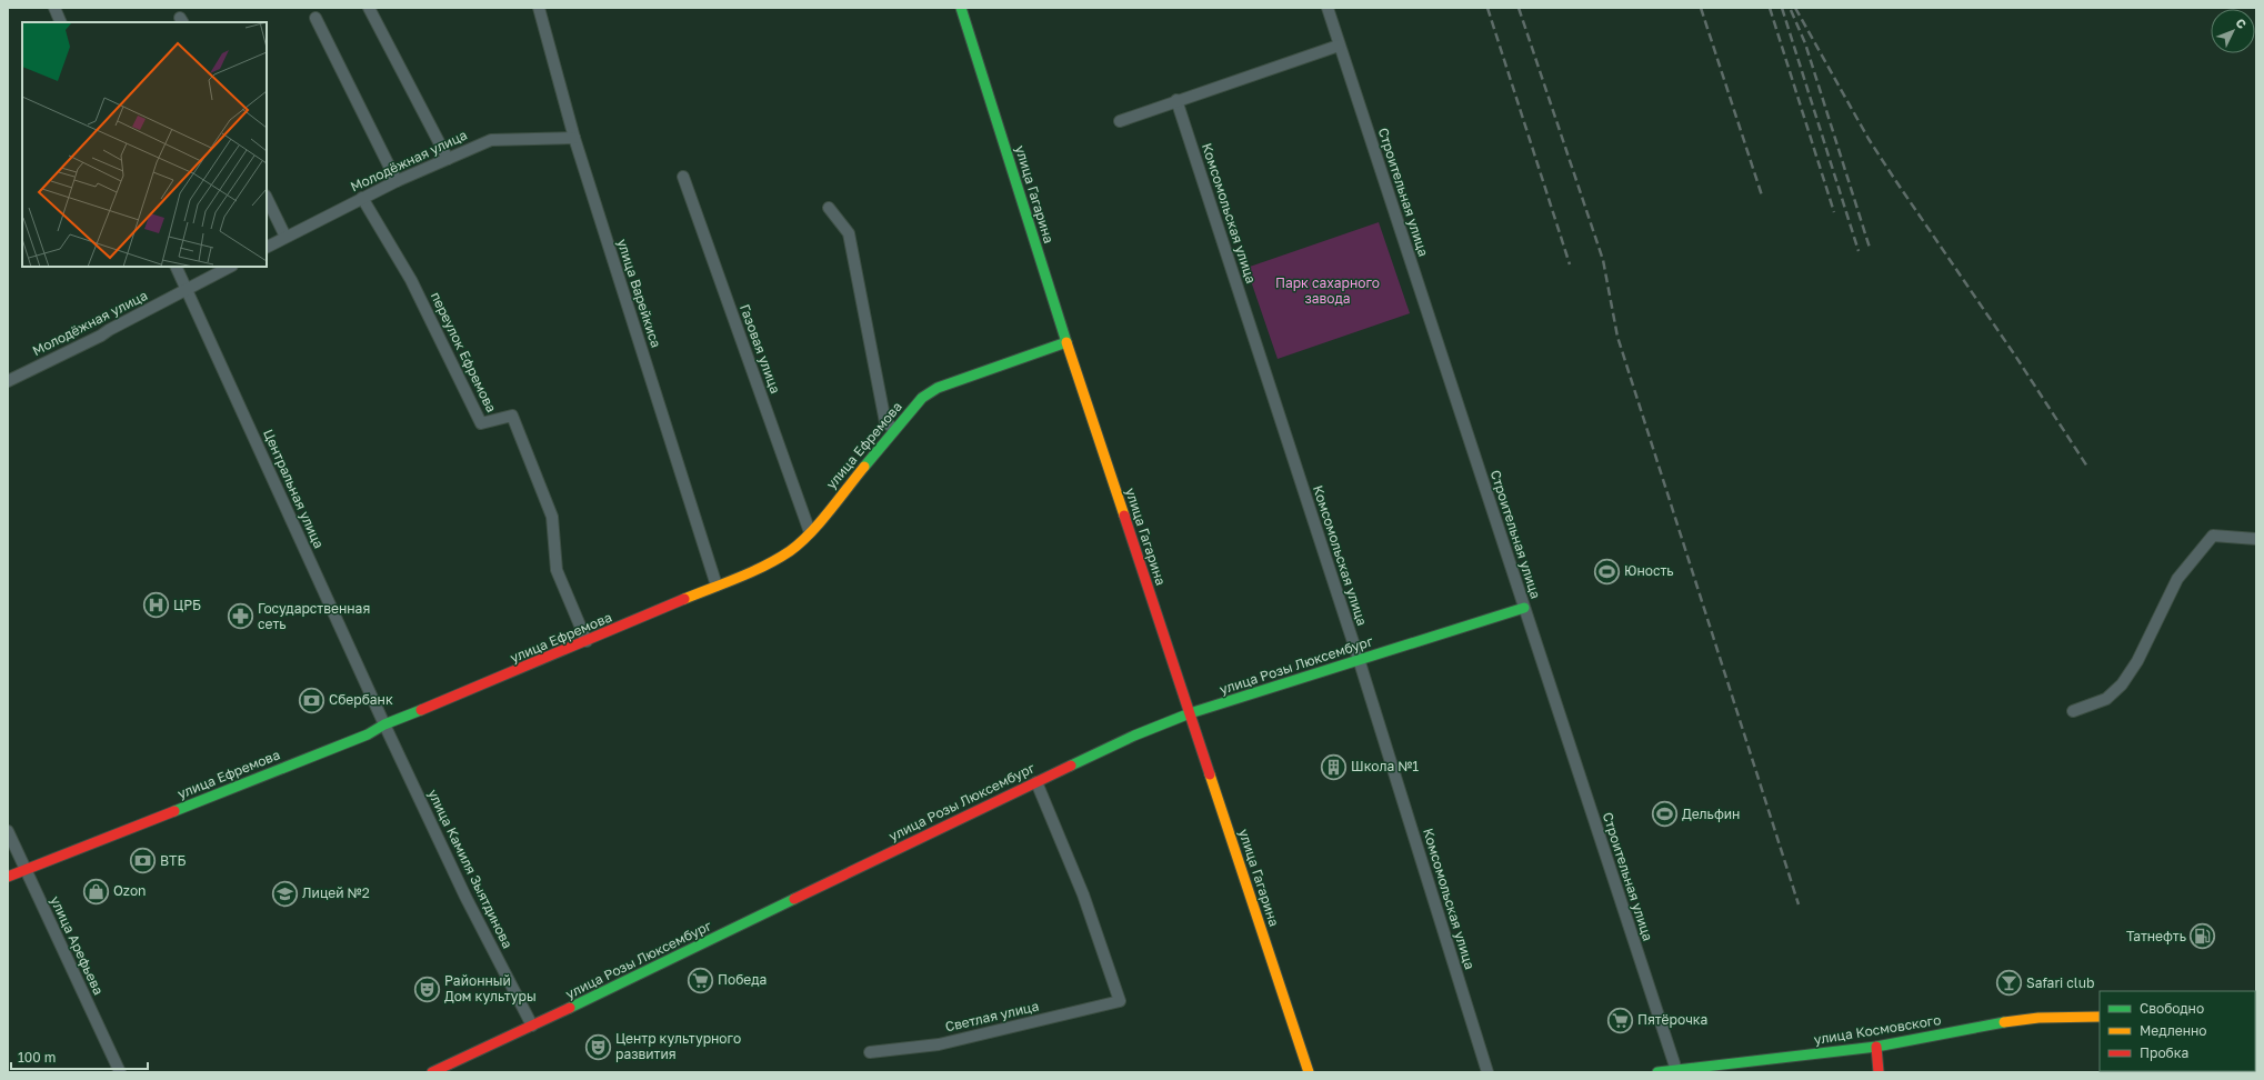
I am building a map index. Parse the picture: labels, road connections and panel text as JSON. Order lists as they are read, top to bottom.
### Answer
{
  "streets": {
    "street": [
      "Молодёжная улица",
      "Строительная улица",
      "улица Гагарина",
      "Комсомольская улица",
      "улица Варейкиса",
      "Газовая улица",
      "переулок Ефремова",
      "улица Ефремова",
      "Центральная улица",
      "улица Розы Люксембург",
      "улица Камиля Зыятдинова",
      "улица Арефьева",
      "Светлая улица",
      "улица Космовского"
    ]
  },
  "crossings": [
    ["Молодёжная улица", "улица Варейкиса"],
    ["Молодёжная улица", "переулок Ефремова"],
    ["Молодёжная улица", "Центральная улица"],
    ["Строительная улица", "улица Розы Люксембург"],
    ["Строительная улица", "улица Космовского"],
    ["улица Гагарина", "улица Ефремова"],
    ["улица Гагарина", "улица Розы Люксембург"],
    ["Комсомольская улица", "улица Розы Люксембург"],
    ["улица Варейкиса", "улица Ефремова"],
    ["Газовая улица", "улица Ефремова"],
    ["переулок Ефремова", "улица Ефремова"],
    ["улица Ефремова", "Центральная улица"],
    ["улица Ефремова", "улица Камиля Зыятдинова"],
    ["улица Ефремова", "улица Арефьева"],
    ["Центральная улица", "улица Камиля Зыятдинова"],
    ["улица Розы Люксембург", "улица Камиля Зыятдинова"],
    ["улица Розы Люксембург", "Светлая улица"]
  ],
  "parks": ["Парк сахарного завода"],
  "places": {
    "sports": ["Юность", "Дельфин"],
    "hospital": ["ЦРБ"],
    "pharmacy": ["Государственная сеть"],
    "bank": ["Сбербанк", "ВТБ"],
    "building": ["Школа №1"],
    "shop": ["Ozon"],
    "school or university": ["Лицей №2"],
    "fuel station": ["Татнефть"],
    "supermarket": ["Победа", "Пятёрочка"],
    "bar": ["Safari club"],
    "theatre": ["Районный Дом культуры", "Центр культурного развития"]
  },
  "legend": ["Свободно", "Медленно", "Пробка"],
  "scale_bar": "100 m",
  "north": "top right"
}
